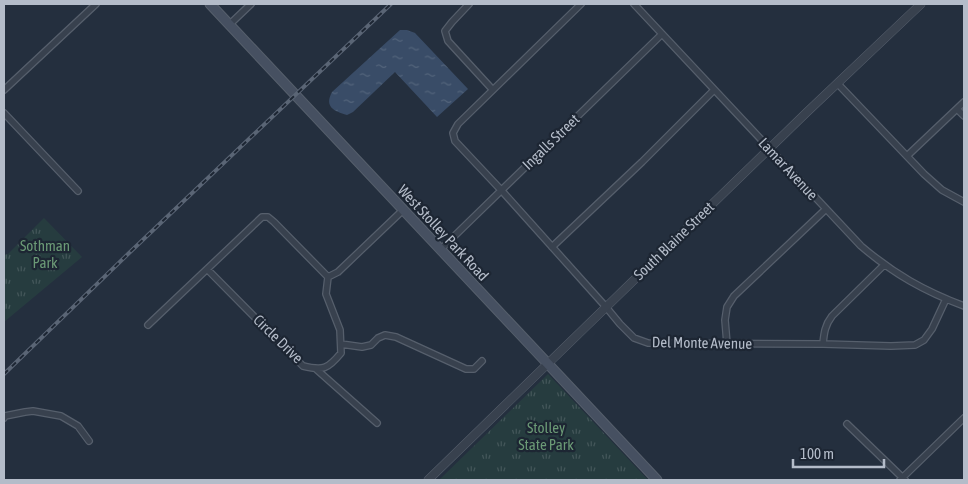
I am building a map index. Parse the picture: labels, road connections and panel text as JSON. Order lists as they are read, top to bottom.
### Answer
{
  "streets": {
    "main road": ["West Stolley Park Road"],
    "street": [
      "Ingalls Street",
      "Lamar Avenue",
      "South Blaine Street",
      "Circle Drive",
      "Del Monte Avenue"
    ]
  },
  "crossings": [
    ["Ingalls Street", "Lamar Avenue"],
    ["Ingalls Street", "West Stolley Park Road"],
    ["Ingalls Street", "Del Monte Avenue"],
    ["Lamar Avenue", "South Blaine Street"],
    ["Lamar Avenue", "Del Monte Avenue"],
    ["West Stolley Park Road", "South Blaine Street"],
    ["South Blaine Street", "Del Monte Avenue"]
  ],
  "parks": ["Sothman Park", "Stolley State Park"],
  "scale_bar": "100 m"
}
